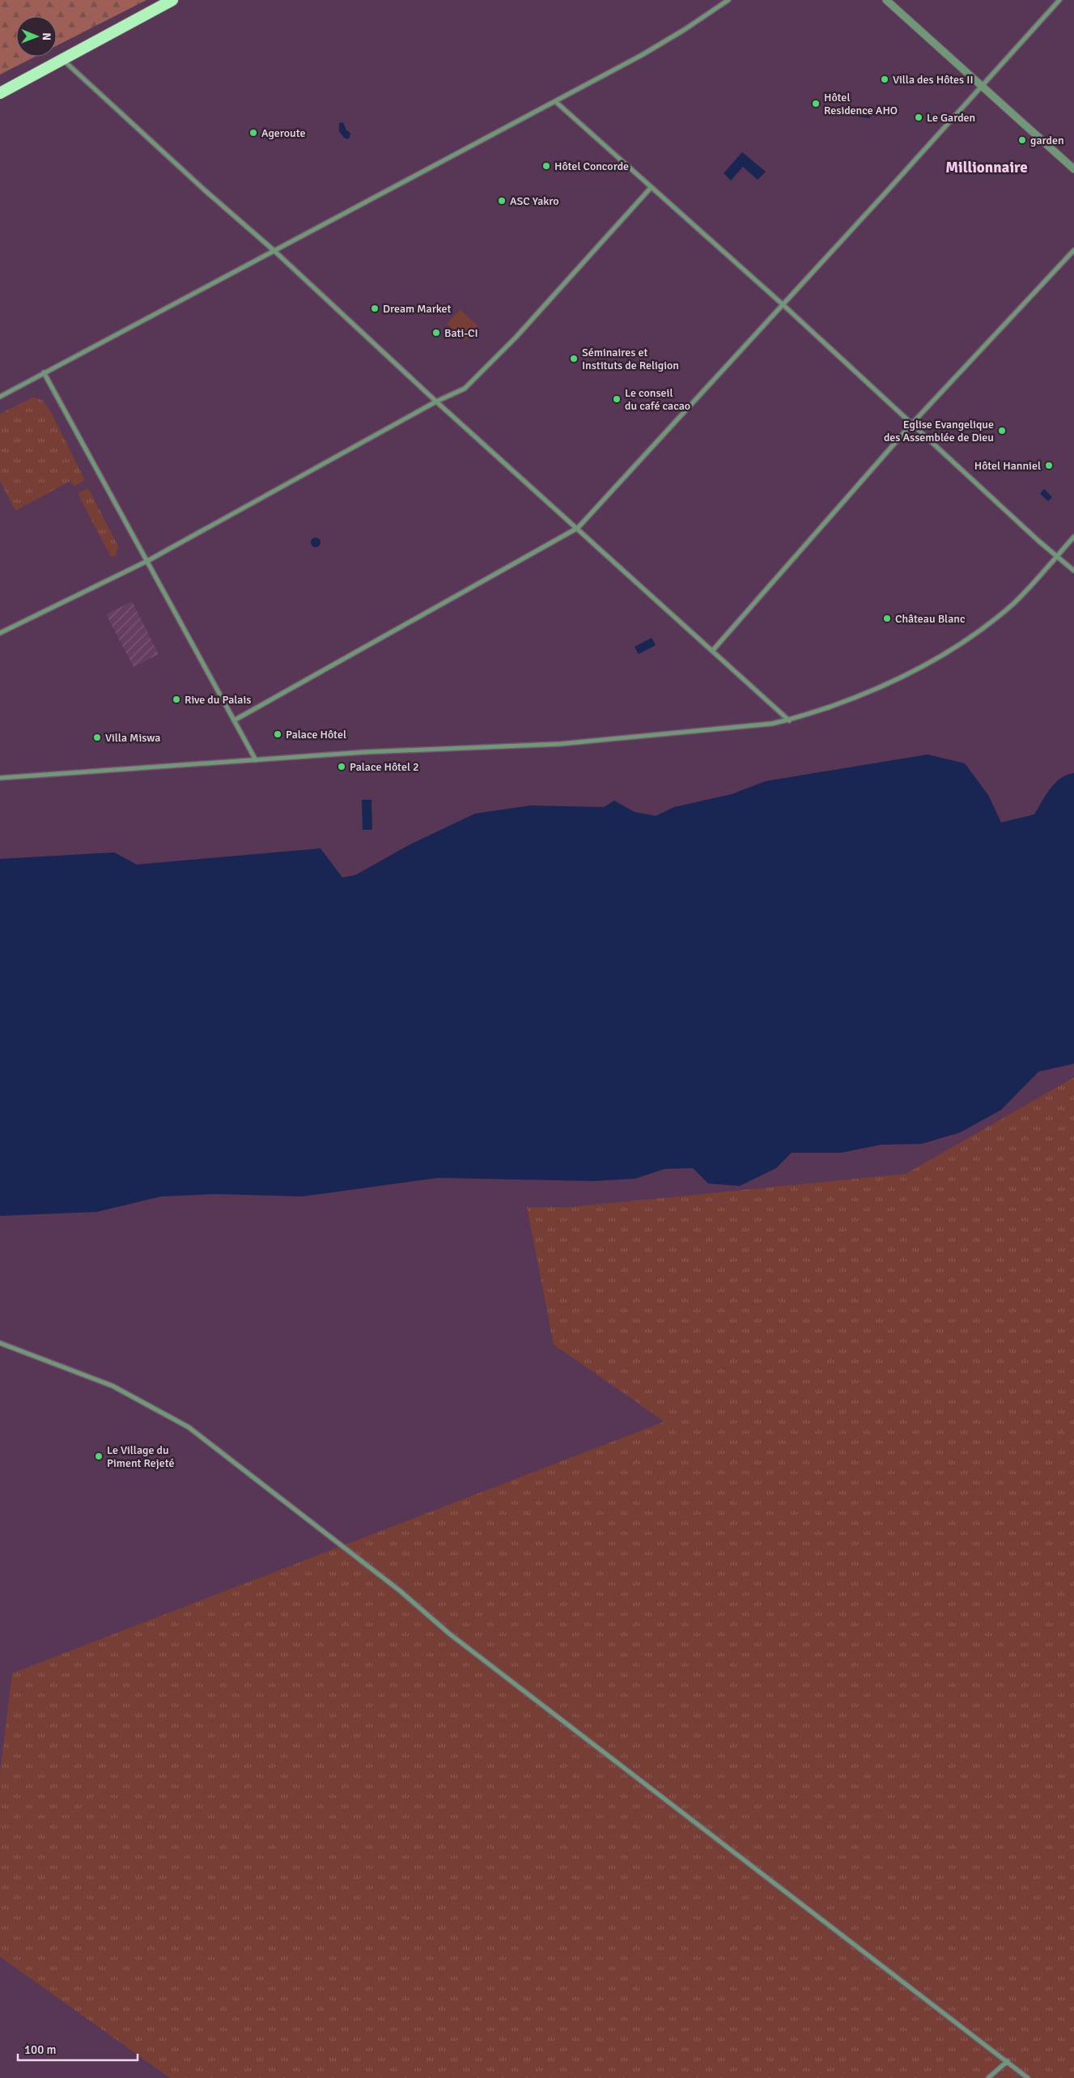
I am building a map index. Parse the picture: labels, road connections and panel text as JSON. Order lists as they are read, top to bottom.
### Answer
{
  "districts": ["Millionnaire"],
  "places": [
    "Villa des Hôtes II",
    "Hôtel Residence AHO",
    "Le Garden",
    "Ageroute",
    "garden",
    "Hôtel Concorde",
    "ASC Yakro",
    "Dream Market",
    "Bati-CI",
    "Séminaires et Instituts de Religion",
    "Le conseil du café cacao",
    "Eglise Evangelique des Assemblée de Dieu",
    "Hôtel Hanniel",
    "Château Blanc",
    "Rive du Palais",
    "Palace Hôtel",
    "Villa Miswa",
    "Palace Hôtel 2",
    "Le Village du Piment Rejeté"
  ],
  "scale_bar": "100 m",
  "north": "right"
}
